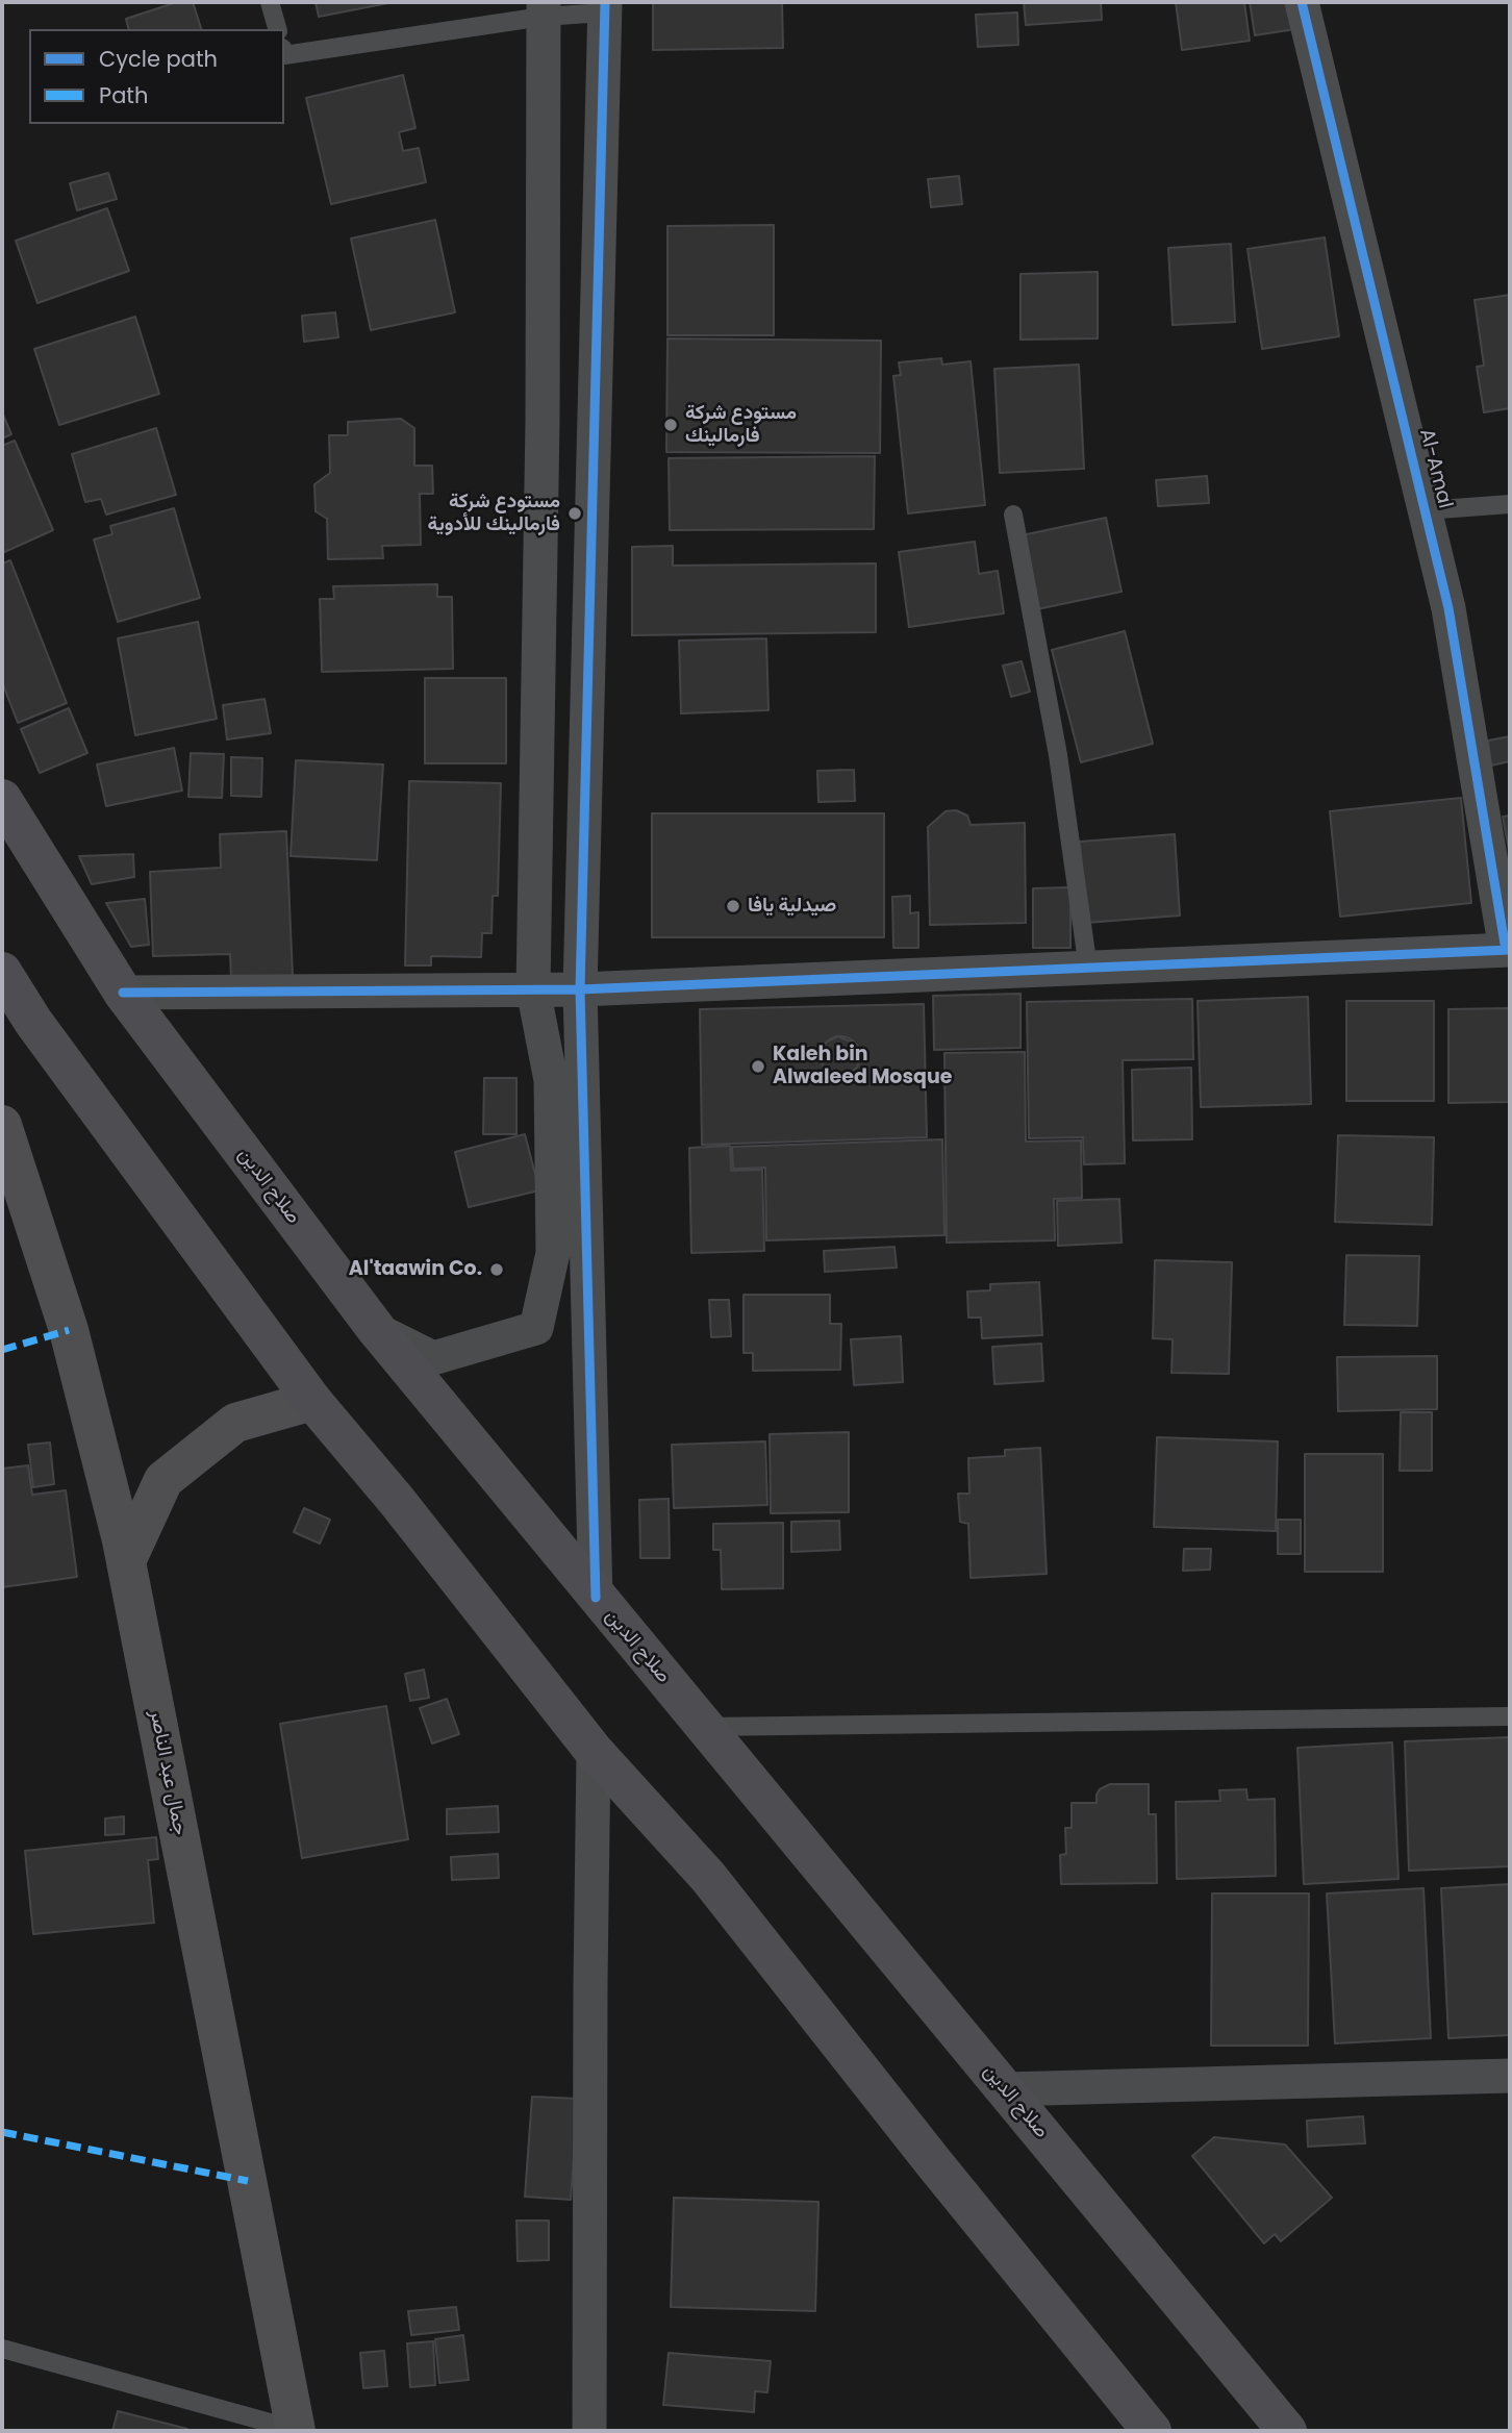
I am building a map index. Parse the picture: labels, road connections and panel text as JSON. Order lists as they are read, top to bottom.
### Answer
{
  "streets": {
    "highway": ["صلاح الدين"],
    "main road": ["جمال عبد الناصر"],
    "street": ["Al-Amal"]
  },
  "places": [
    "مستودع شركة فارمالينك",
    "مستودع شركة فارمالينك للأدوية",
    "صيدلية يافا",
    "Kaleh bin Alwaleed Mosque",
    "Al'taawin Co."
  ],
  "legend": ["Cycle path", "Path"]
}
